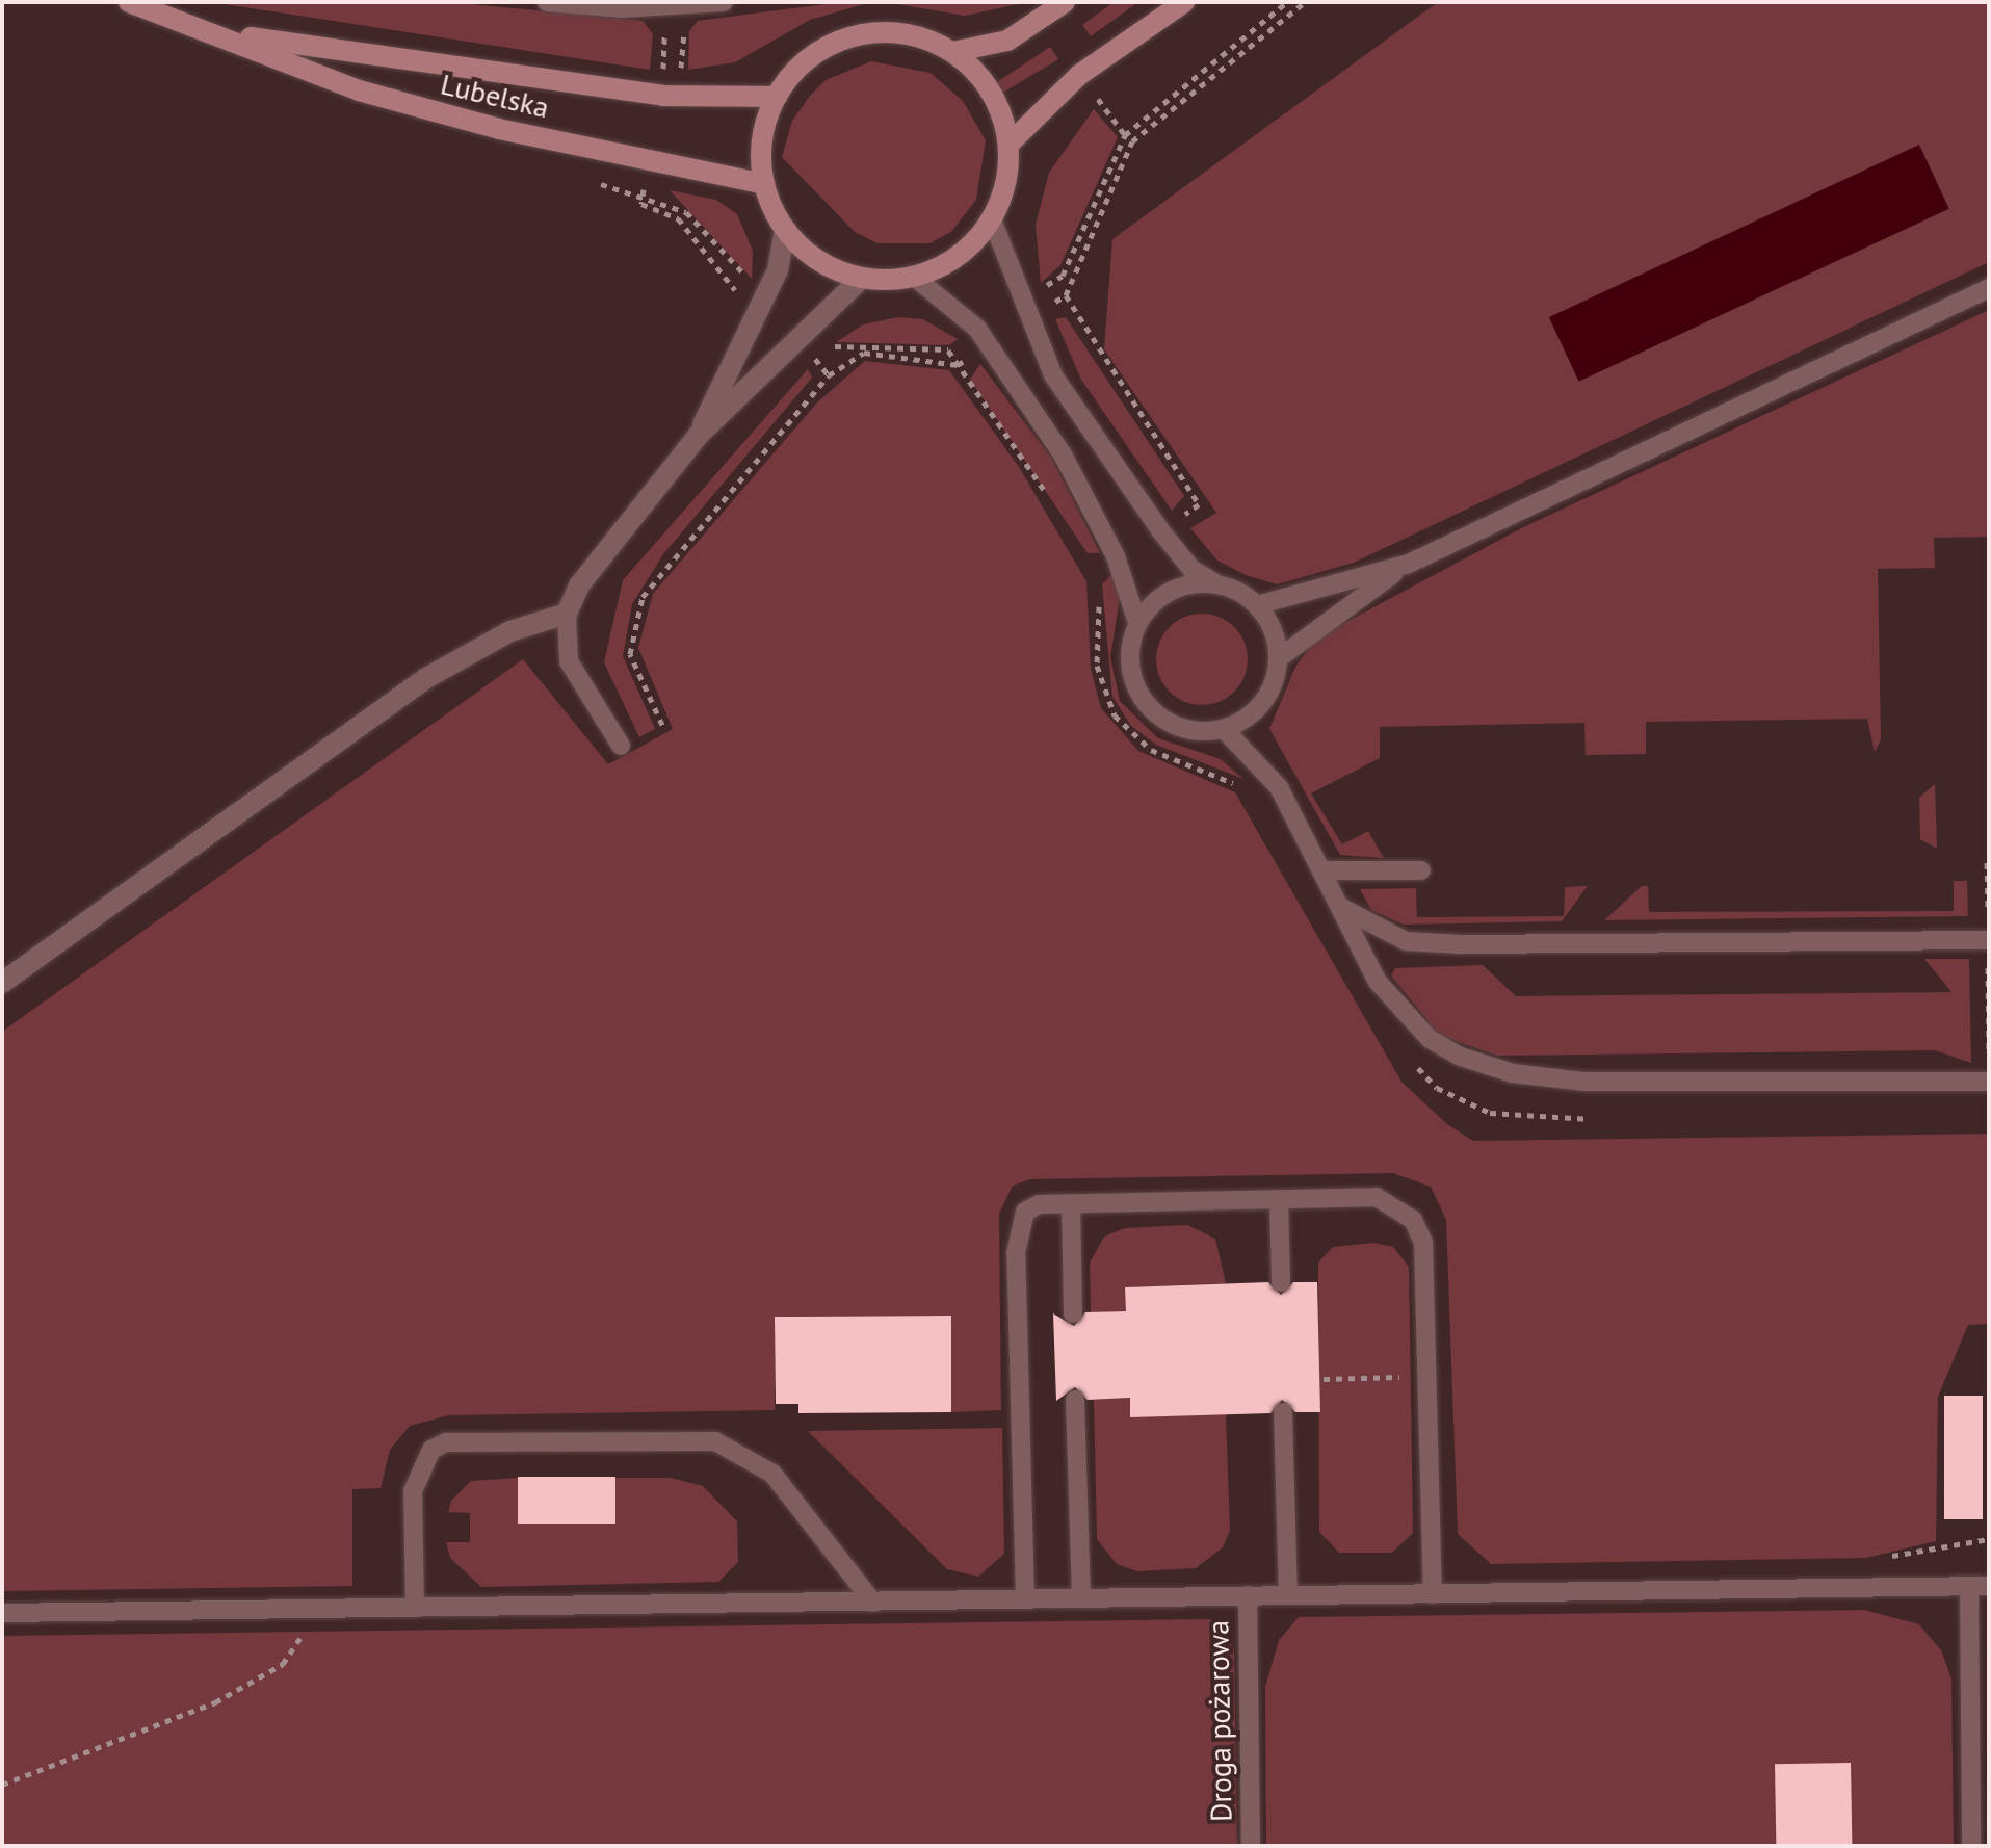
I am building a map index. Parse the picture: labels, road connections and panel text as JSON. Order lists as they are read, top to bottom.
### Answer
{
  "streets": {
    "main road": ["Lubelska"],
    "lane": ["Droga pożarowa"]
  }
}
